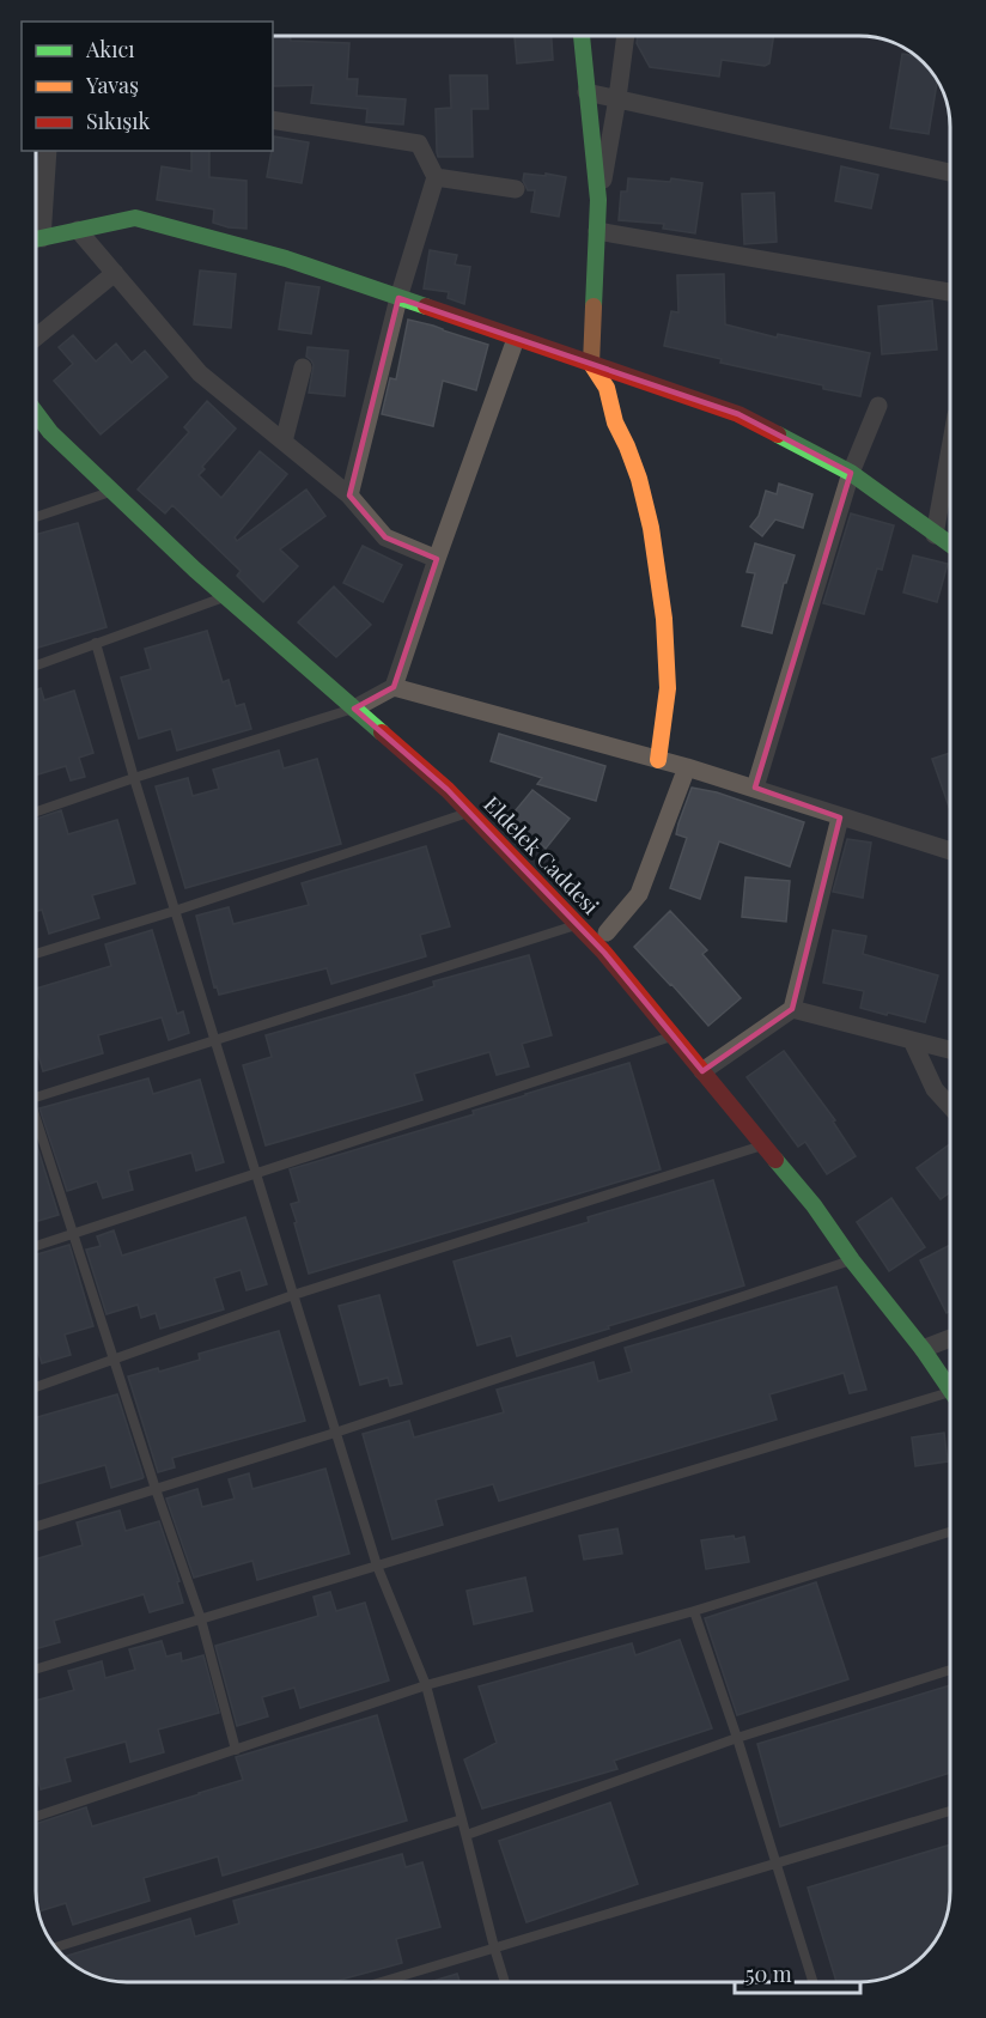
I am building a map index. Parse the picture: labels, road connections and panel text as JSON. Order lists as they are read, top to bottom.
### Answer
{
  "streets": {
    "street": ["Eldelek Caddesi"]
  },
  "legend": ["Akıcı", "Yavaş", "Sıkışık"],
  "scale_bar": "50 m"
}
